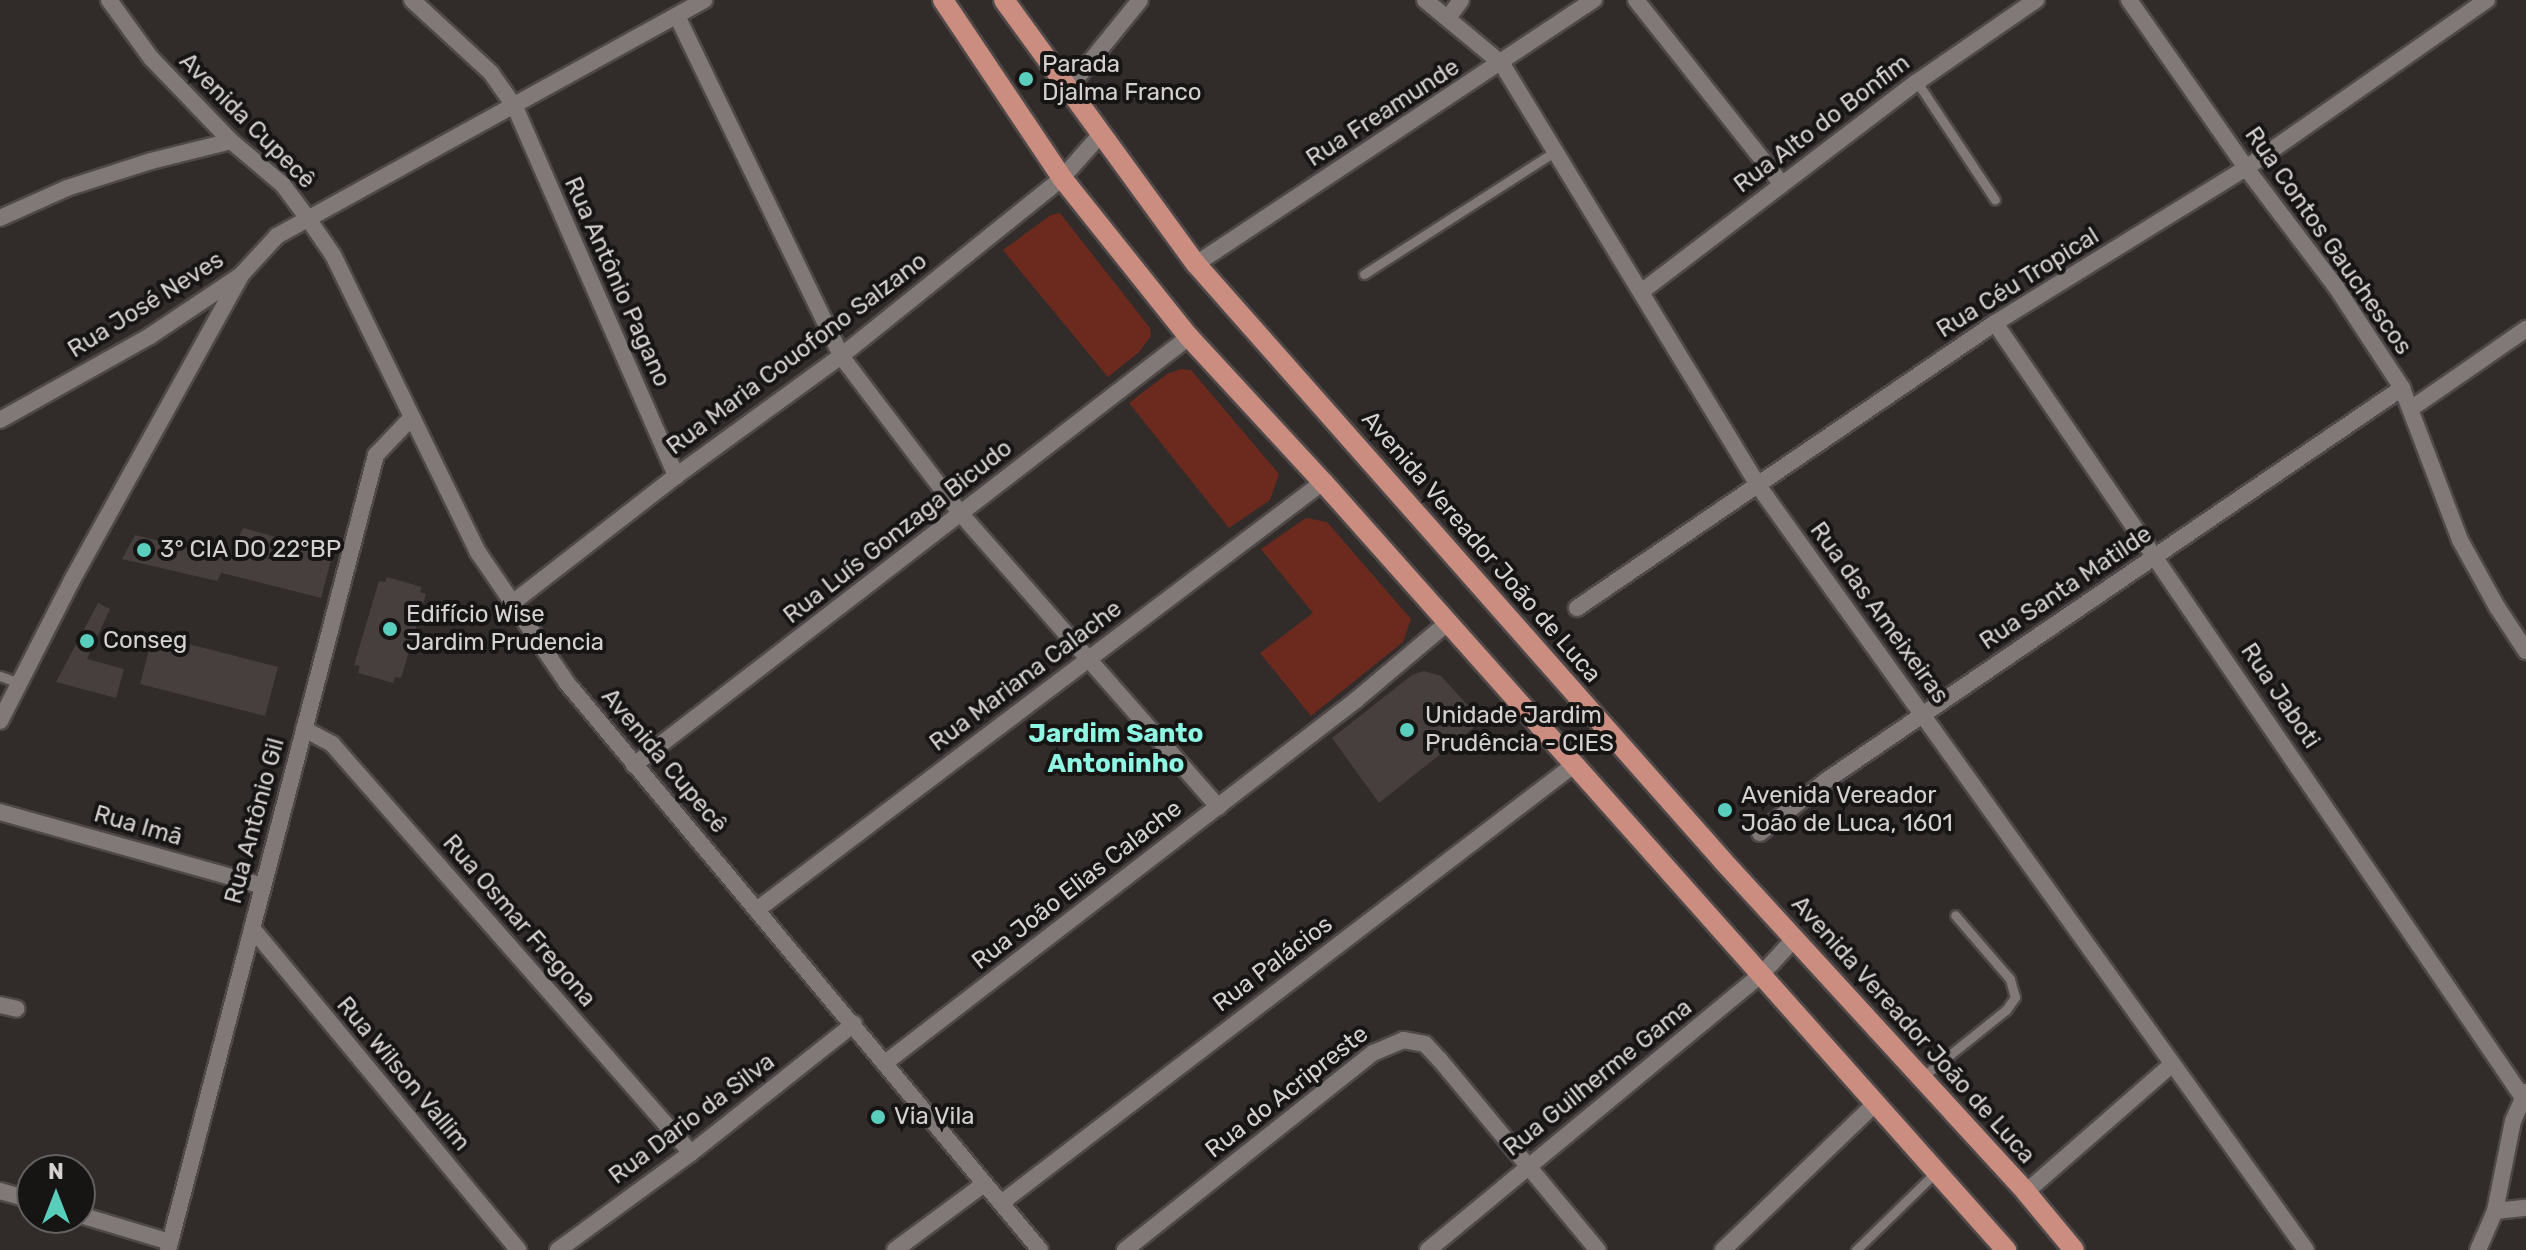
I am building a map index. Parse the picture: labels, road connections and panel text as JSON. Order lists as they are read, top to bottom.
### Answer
{
  "streets": {
    "main road": ["Avenida Vereador João de Luca"],
    "street": [
      "Rua Freamunde",
      "Avenida Cupecê",
      "Rua Alto do Bonfim",
      "Rua Contos Gauchescos",
      "Rua Antônio Pagano",
      "Rua Céu Tropical",
      "Rua José Neves",
      "Rua Maria Couofono Salzano",
      "Rua Luís Gonzaga Bicudo",
      "Rua Santa Matilde",
      "Rua das Ameixeiras",
      "Rua Mariana Calache",
      "Rua Jaboti",
      "Rua Antônio Gil",
      "Rua Imã",
      "Rua João Elias Calache",
      "Rua Osmar Fregona",
      "Rua Palácios",
      "Rua Wilson Vallim",
      "Rua Guilherme Gama",
      "Rua do Acripreste",
      "Rua Dario da Silva"
    ]
  },
  "crossings": [
    ["Rua Freamunde", "Avenida Vereador João de Luca"],
    ["Rua Freamunde", "Rua das Ameixeiras"],
    ["Avenida Cupecê", "Rua José Neves"],
    ["Avenida Cupecê", "Rua Maria Couofono Salzano"],
    ["Avenida Cupecê", "Rua Luís Gonzaga Bicudo"],
    ["Avenida Cupecê", "Rua Mariana Calache"],
    ["Avenida Cupecê", "Rua Antônio Gil"],
    ["Avenida Cupecê", "Rua João Elias Calache"],
    ["Avenida Cupecê", "Rua Palácios"],
    ["Avenida Cupecê", "Rua Dario da Silva"],
    ["Rua Alto do Bonfim", "Rua das Ameixeiras"],
    ["Rua Contos Gauchescos", "Rua Céu Tropical"],
    ["Rua Contos Gauchescos", "Rua Santa Matilde"],
    ["Rua Antônio Pagano", "Rua José Neves"],
    ["Rua Antônio Pagano", "Rua Maria Couofono Salzano"],
    ["Rua Céu Tropical", "Rua das Ameixeiras"],
    ["Rua Céu Tropical", "Rua Jaboti"],
    ["Rua Maria Couofono Salzano", "Avenida Vereador João de Luca"],
    ["Avenida Vereador João de Luca", "Rua Guilherme Gama"],
    ["Rua Santa Matilde", "Rua das Ameixeiras"],
    ["Rua Santa Matilde", "Rua Jaboti"],
    ["Rua Antônio Gil", "Rua Imã"],
    ["Rua Antônio Gil", "Rua Osmar Fregona"],
    ["Rua Antônio Gil", "Rua Wilson Vallim"],
    ["Rua Osmar Fregona", "Rua Dario da Silva"],
    ["Rua Guilherme Gama", "Rua do Acripreste"]
  ],
  "districts": ["Jardim Santo Antoninho"],
  "places": [
    "Parada Djalma Franco",
    "3° CIA DO 22°BP",
    "Edifício Wise Jardim Prudencia",
    "Conseg",
    "Unidade Jardim Prudência - CIES",
    "Avenida Vereador João de Luca, 1601",
    "Via Vila"
  ],
  "north": "top"
}
